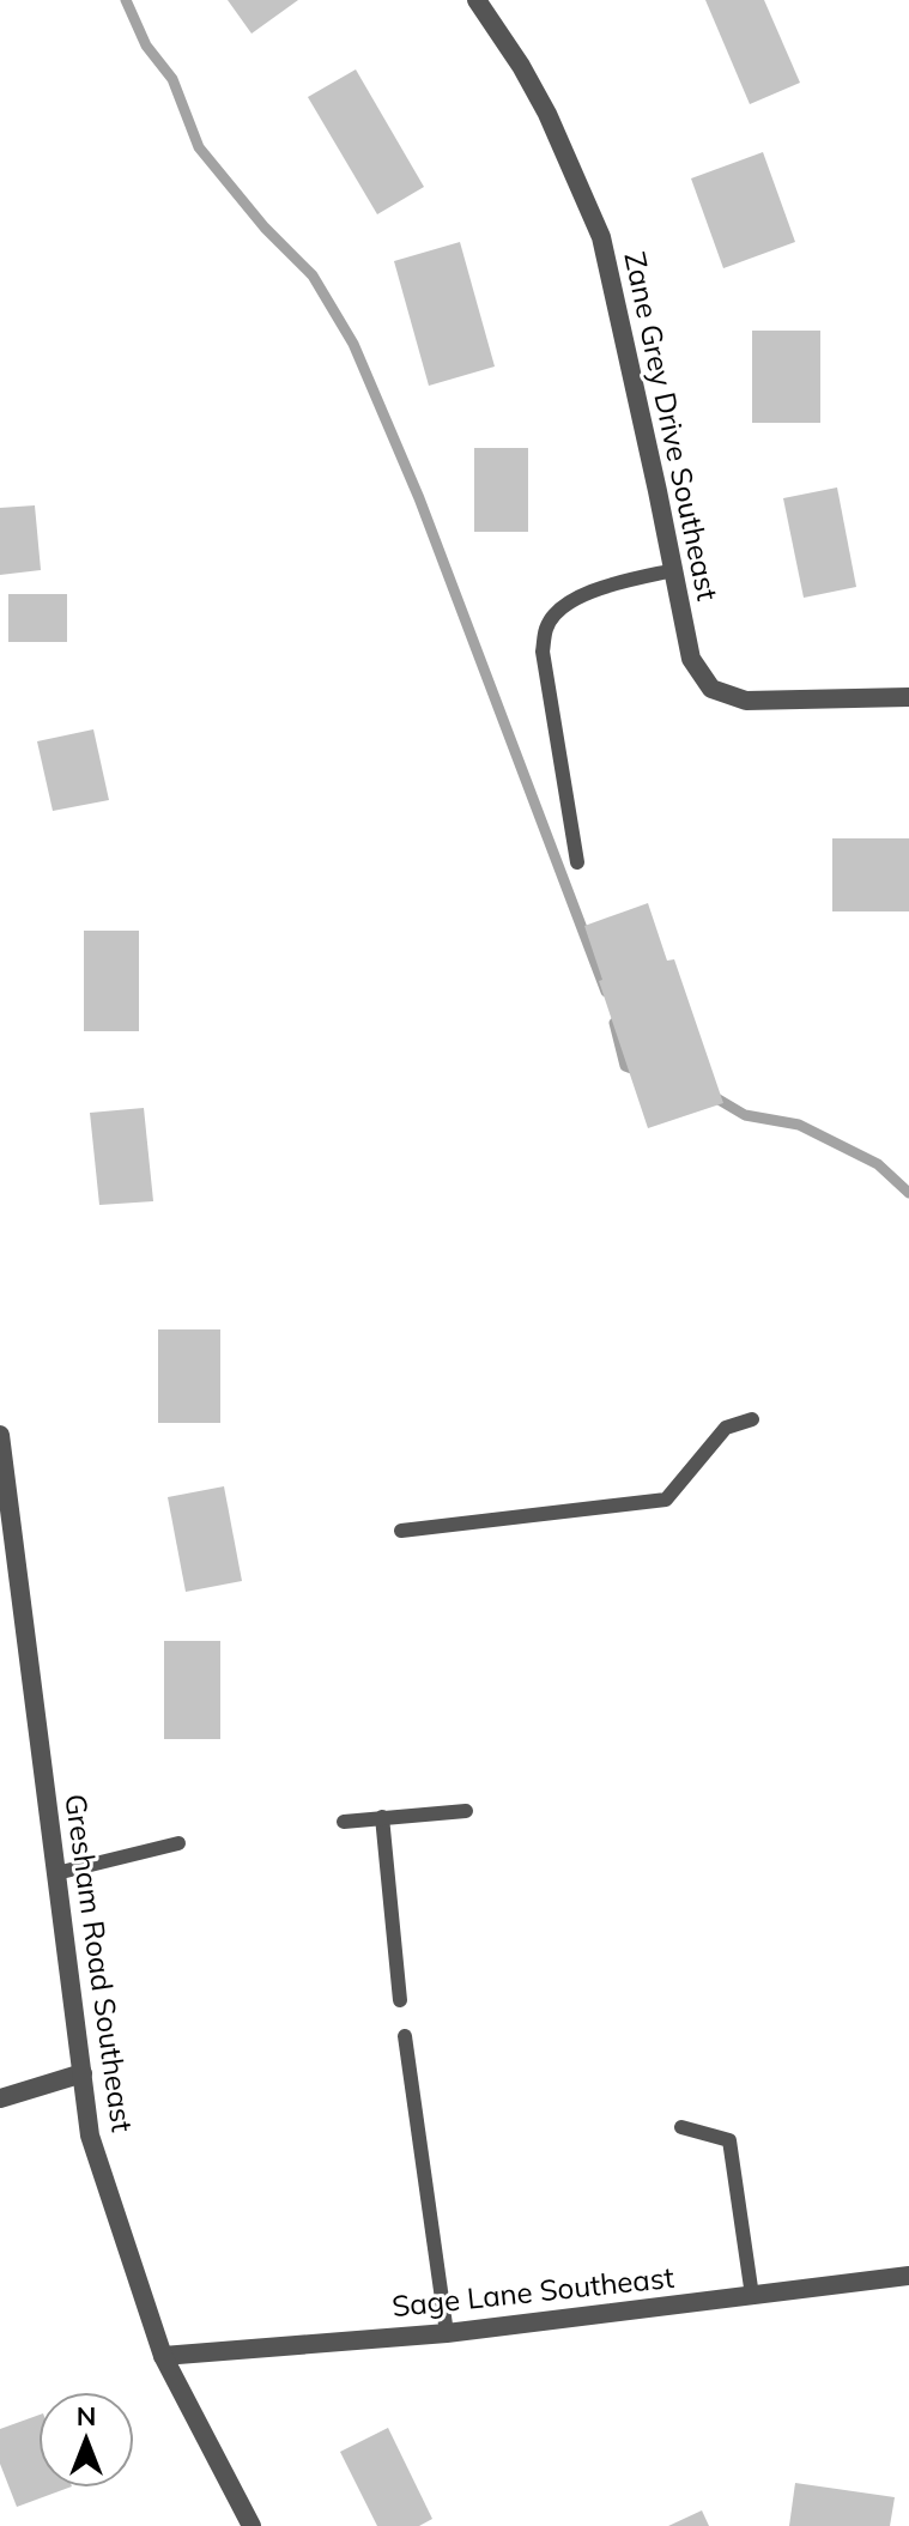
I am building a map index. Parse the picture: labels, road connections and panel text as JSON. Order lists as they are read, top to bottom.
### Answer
{
  "streets": {
    "street": ["Zane Grey Drive Southeast", "Gresham Road Southeast", "Sage Lane Southeast"]
  },
  "crossings": [
    ["Gresham Road Southeast", "Sage Lane Southeast"]
  ],
  "north": "top"
}
